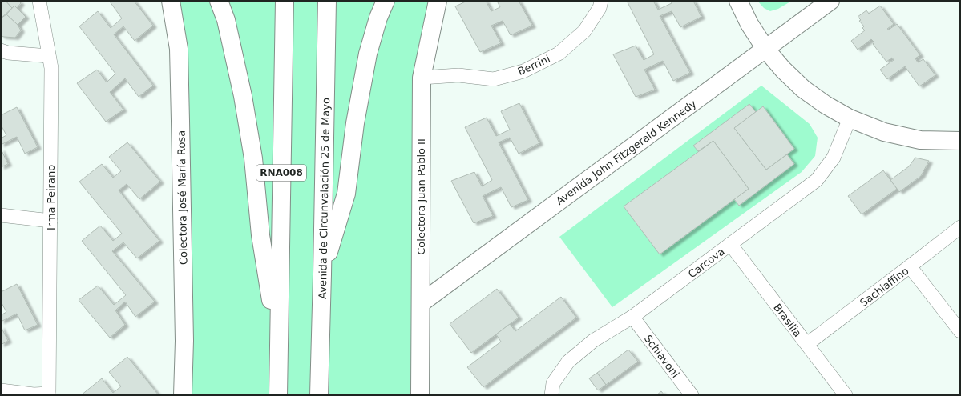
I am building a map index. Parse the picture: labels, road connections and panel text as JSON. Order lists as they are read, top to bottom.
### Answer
{
  "streets": {
    "main road": [
      "Avenida John Fitzgerald Kennedy",
      "RNA008",
      "Colectora Juan Pablo II",
      "Colectora José María Rosa",
      "Avenida de Circunvalación 25 de Mayo"
    ],
    "street": [
      "Berrini",
      "Irma Peirano",
      "Carcova",
      "Sachiaffino",
      "Brasilia",
      "Schiavoni"
    ]
  },
  "crossings": [
    ["Berrini", "Colectora Juan Pablo II"],
    ["Avenida John Fitzgerald Kennedy", "Colectora Juan Pablo II"],
    ["Carcova", "Brasilia"],
    ["Carcova", "Schiavoni"],
    ["Sachiaffino", "Brasilia"]
  ]
}
